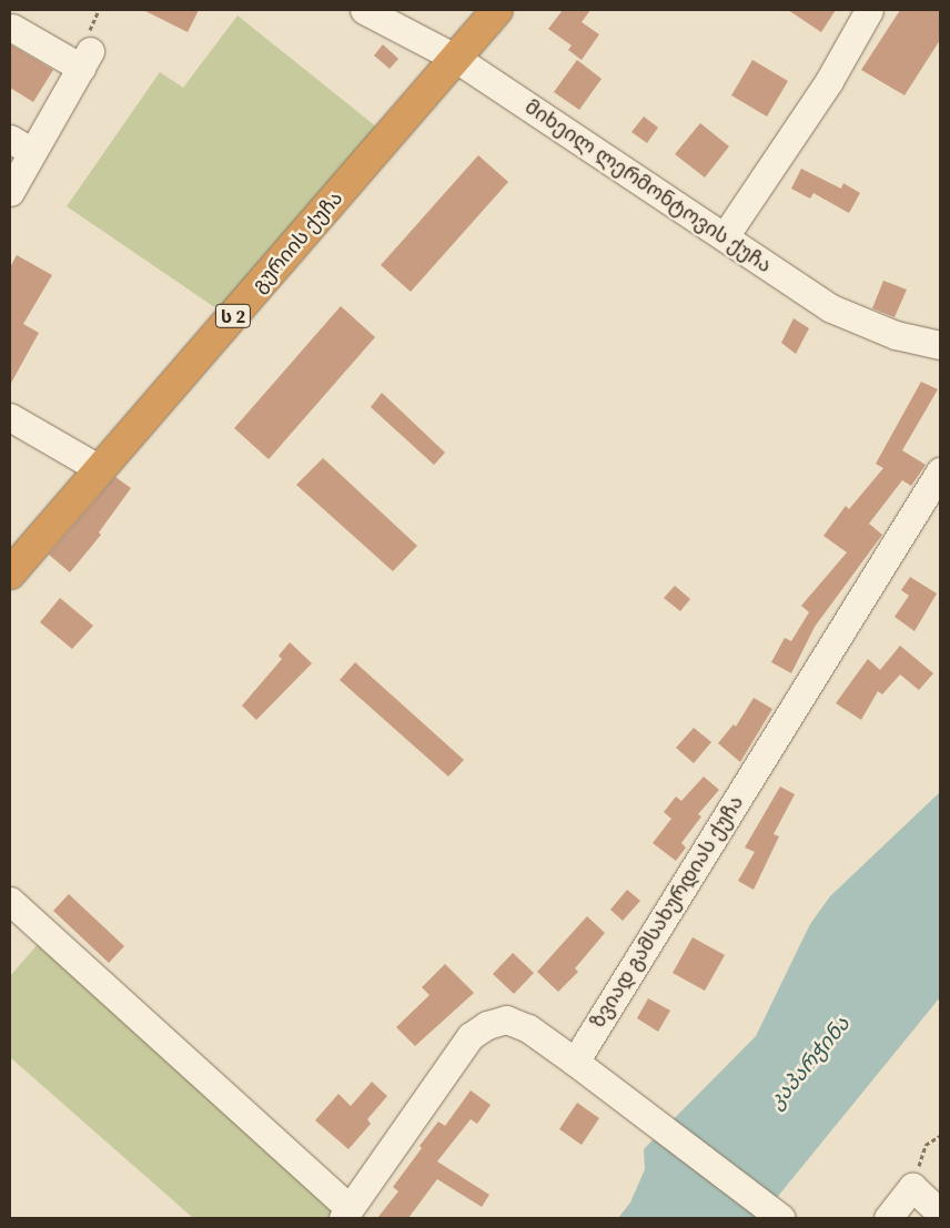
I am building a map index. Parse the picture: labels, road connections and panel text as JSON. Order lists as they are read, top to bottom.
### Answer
{
  "streets": {
    "highway": ["გურიის ქუჩა", "ს 2"],
    "street": ["მიხეილ ლერმონტოვის ქუჩა", "ზვიად გამსახურდიას ქუჩა"]
  },
  "crossings": [
    ["მიხეილ ლერმონტოვის ქუჩა", "გურიის ქუჩა"]
  ],
  "water": ["კაპარჭინა"]
}
